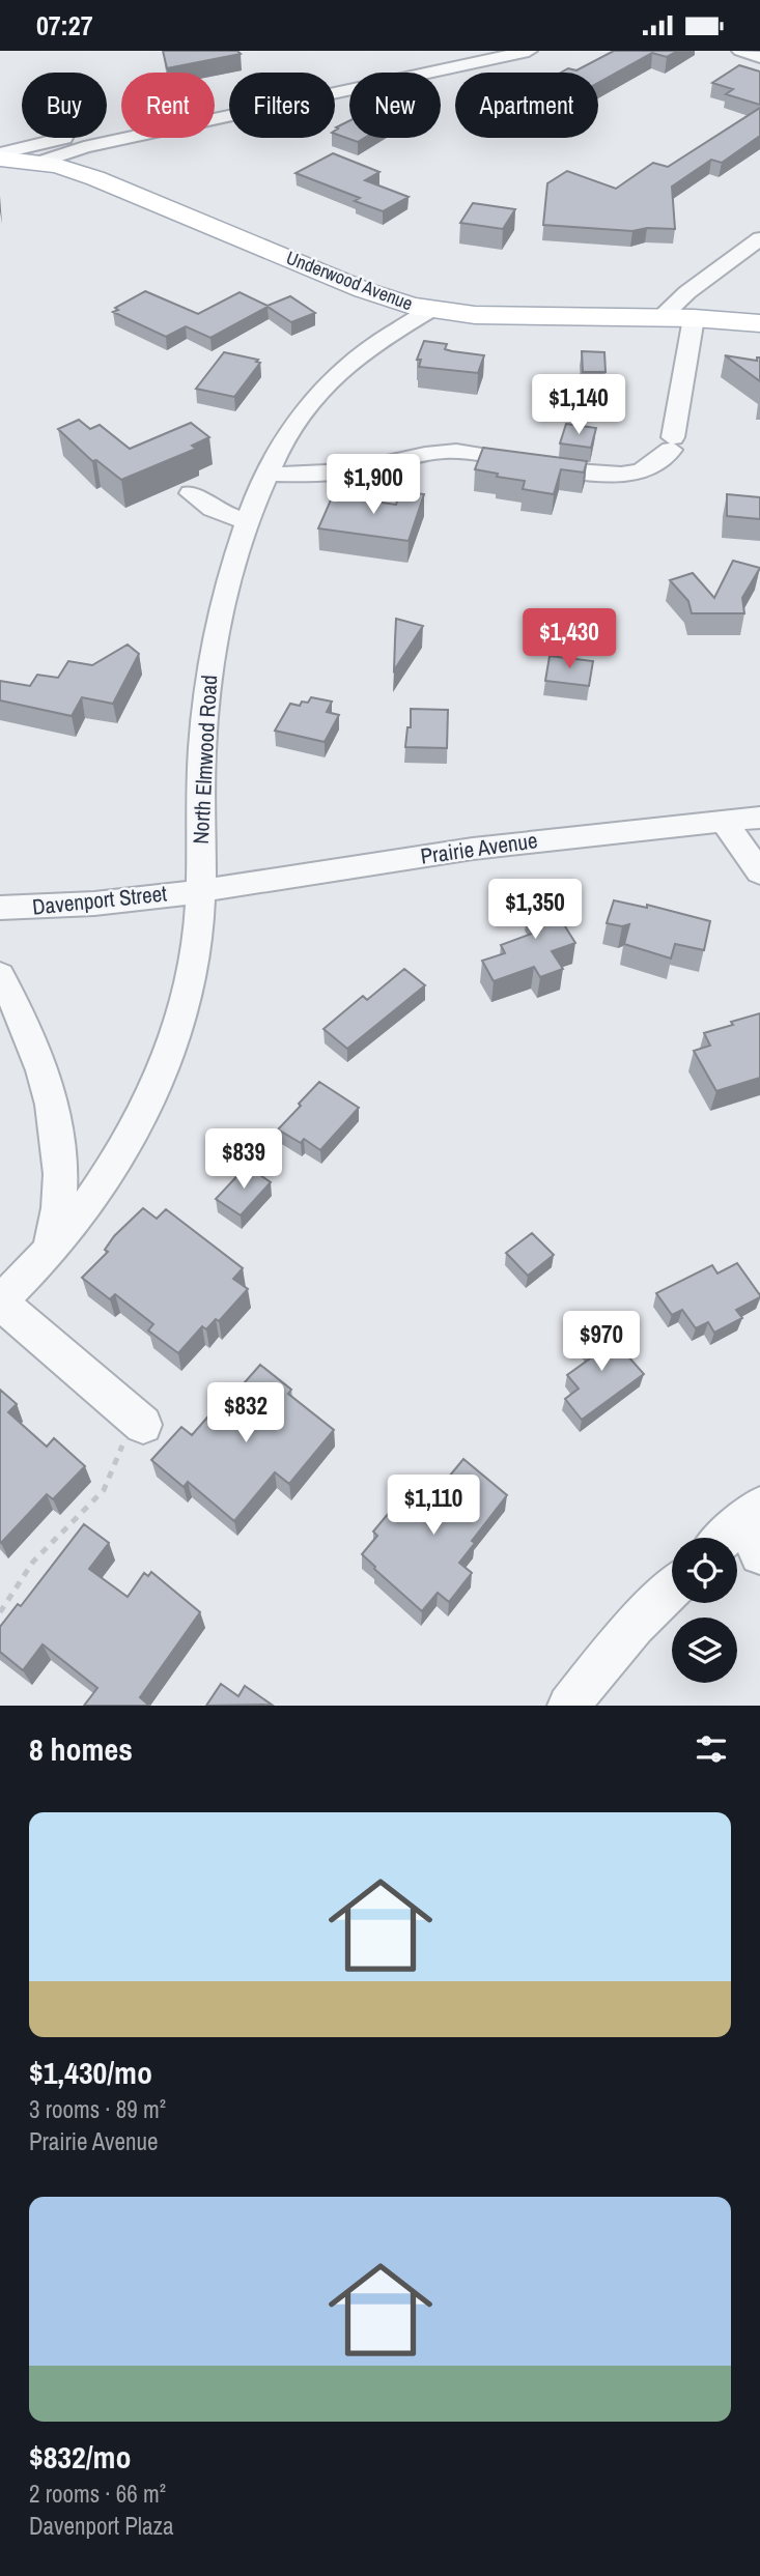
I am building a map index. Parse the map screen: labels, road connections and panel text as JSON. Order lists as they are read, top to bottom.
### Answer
{
  "streets": {
    "main road": ["Underwood Avenue"],
    "street": ["North Elmwood Road", "Prairie Avenue", "Davenport Street"]
  },
  "crossings": [
    ["Underwood Avenue", "North Elmwood Road"],
    ["North Elmwood Road", "Prairie Avenue"],
    ["North Elmwood Road", "Davenport Street"],
    ["Prairie Avenue", "Davenport Street"]
  ],
  "page": {
    "status": "07:27",
    "chip": [
      "Buy",
      "Rent",
      "Filters",
      "New",
      "Apartment"
    ],
    "price": [
      "$1,140",
      "$1,900",
      "$1,430",
      "$1,350",
      "$839",
      "$970",
      "$832",
      "$1,110"
    ],
    "heading": "8 homes",
    "list": [
      {
        "name": "$1,430/mo",
        "note": "3 rooms · 89 m² · Prairie Avenue"
      },
      {
        "name": "$832/mo",
        "note": "2 rooms · 66 m² · Davenport Plaza"
      }
    ]
  }
}
